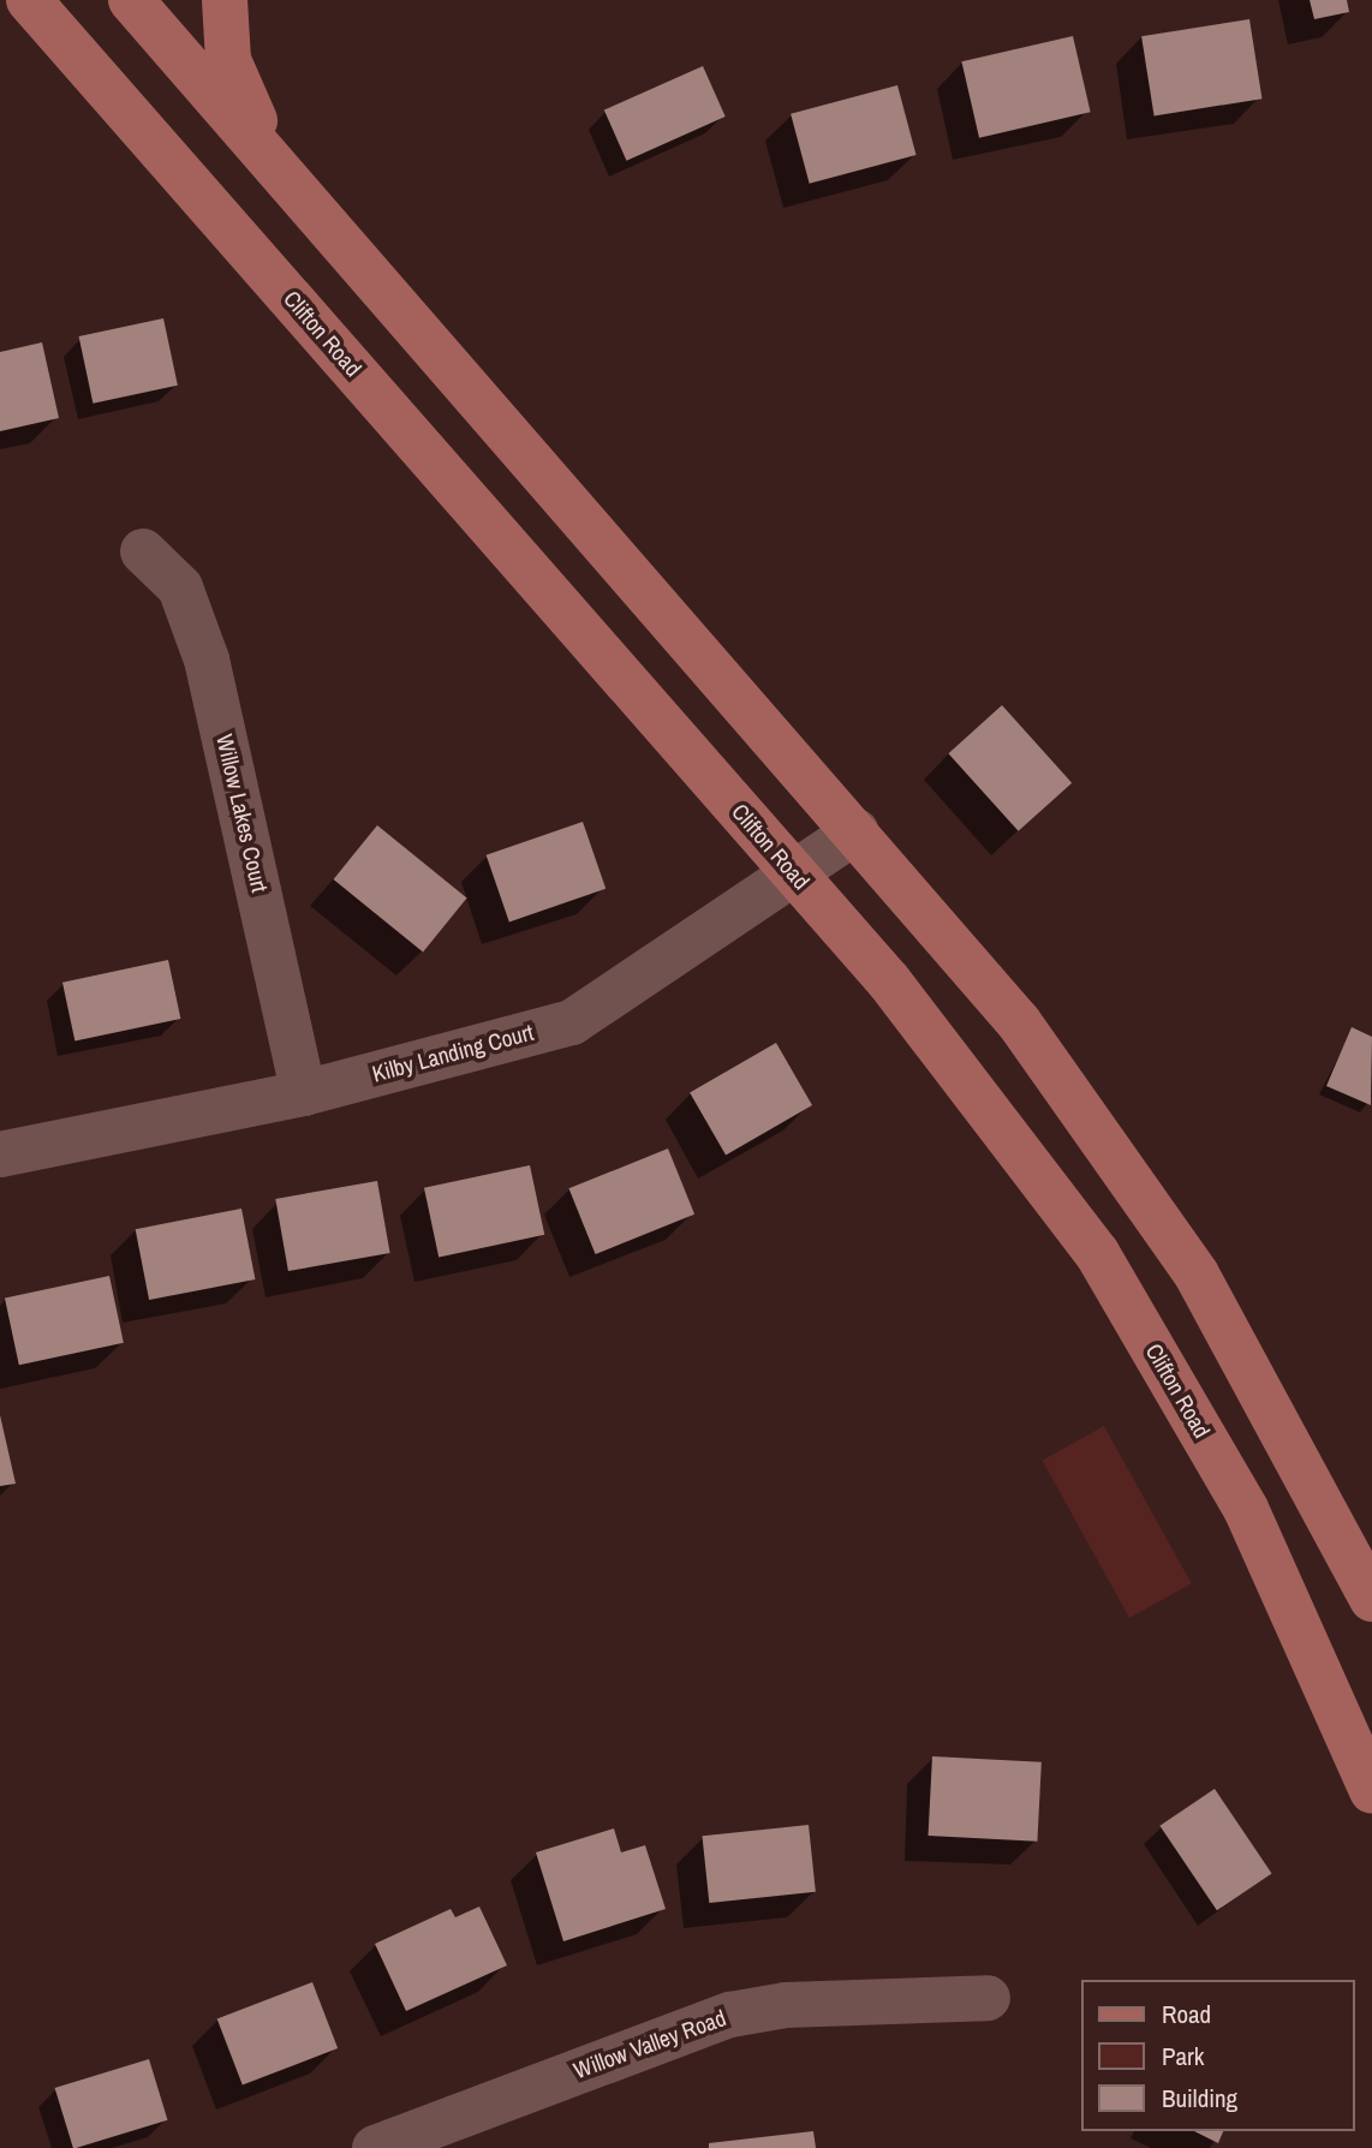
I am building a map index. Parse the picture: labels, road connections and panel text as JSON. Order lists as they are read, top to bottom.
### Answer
{
  "streets": {
    "main road": ["Clifton Road"],
    "street": ["Willow Lakes Court", "Kilby Landing Court", "Willow Valley Road"]
  },
  "crossings": [
    ["Clifton Road", "Kilby Landing Court"],
    ["Willow Lakes Court", "Kilby Landing Court"]
  ],
  "legend": ["Road", "Park", "Building"]
}
